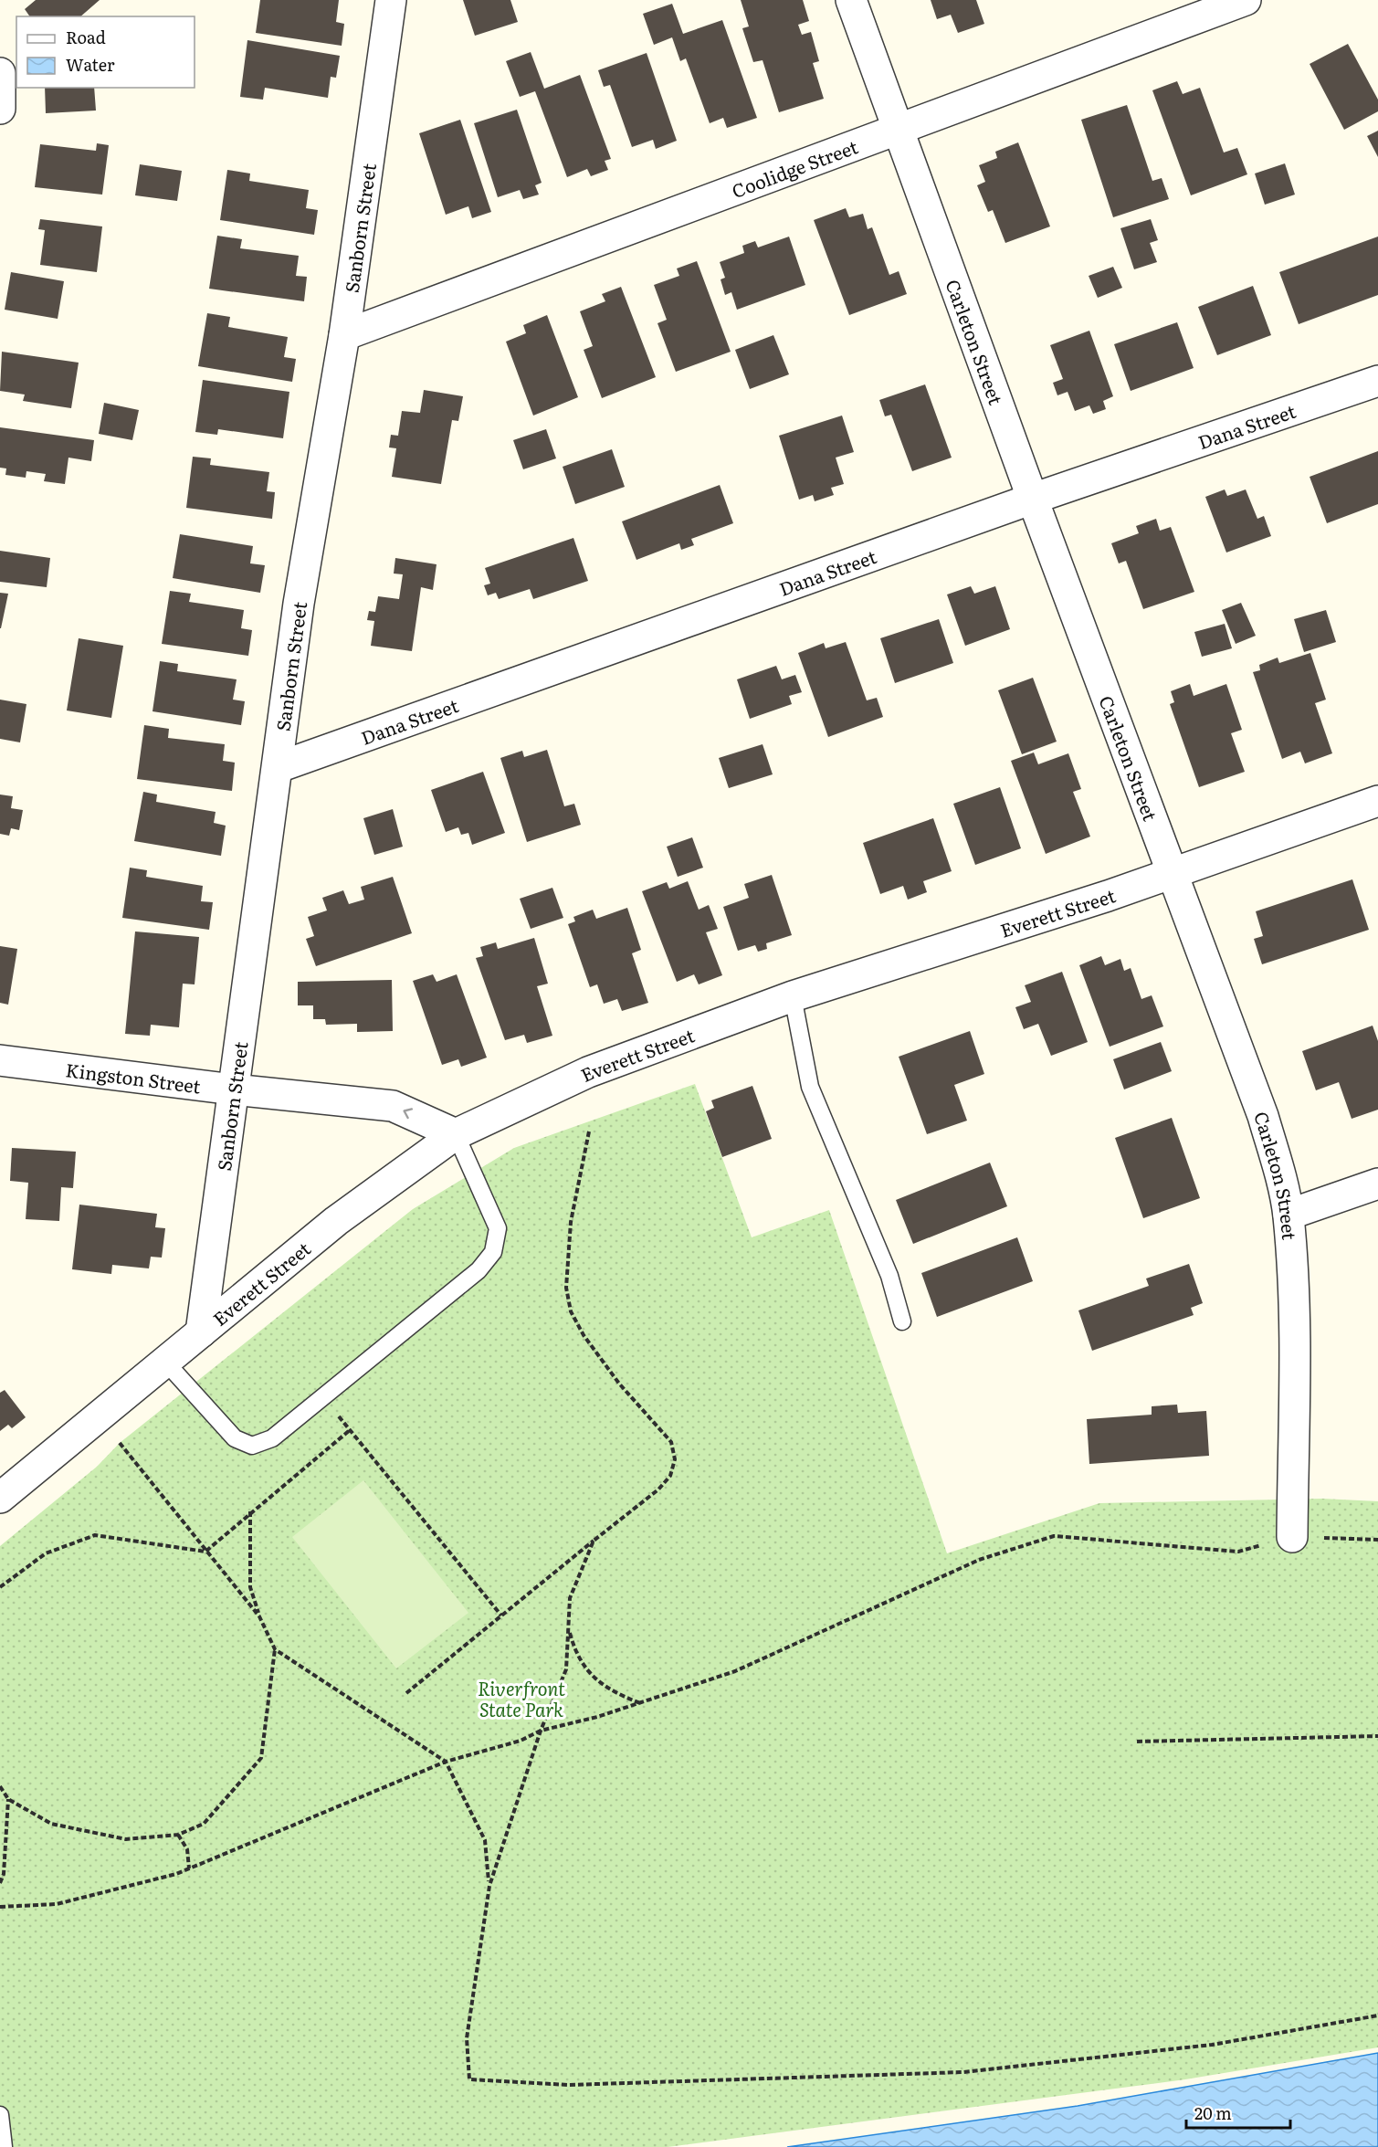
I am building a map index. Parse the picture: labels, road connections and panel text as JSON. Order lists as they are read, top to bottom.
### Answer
{
  "streets": {
    "street": [
      "Coolidge Street",
      "Sanborn Street",
      "Carleton Street",
      "Dana Street",
      "Everett Street",
      "Kingston Street"
    ]
  },
  "crossings": [
    ["Coolidge Street", "Sanborn Street"],
    ["Coolidge Street", "Carleton Street"],
    ["Sanborn Street", "Dana Street"],
    ["Sanborn Street", "Everett Street"],
    ["Sanborn Street", "Kingston Street"],
    ["Carleton Street", "Dana Street"],
    ["Carleton Street", "Everett Street"],
    ["Everett Street", "Kingston Street"]
  ],
  "one_way": ["Kingston Street"],
  "parks": ["Riverfront State Park"],
  "legend": ["Road", "Water"],
  "scale_bar": "20 m"
}
